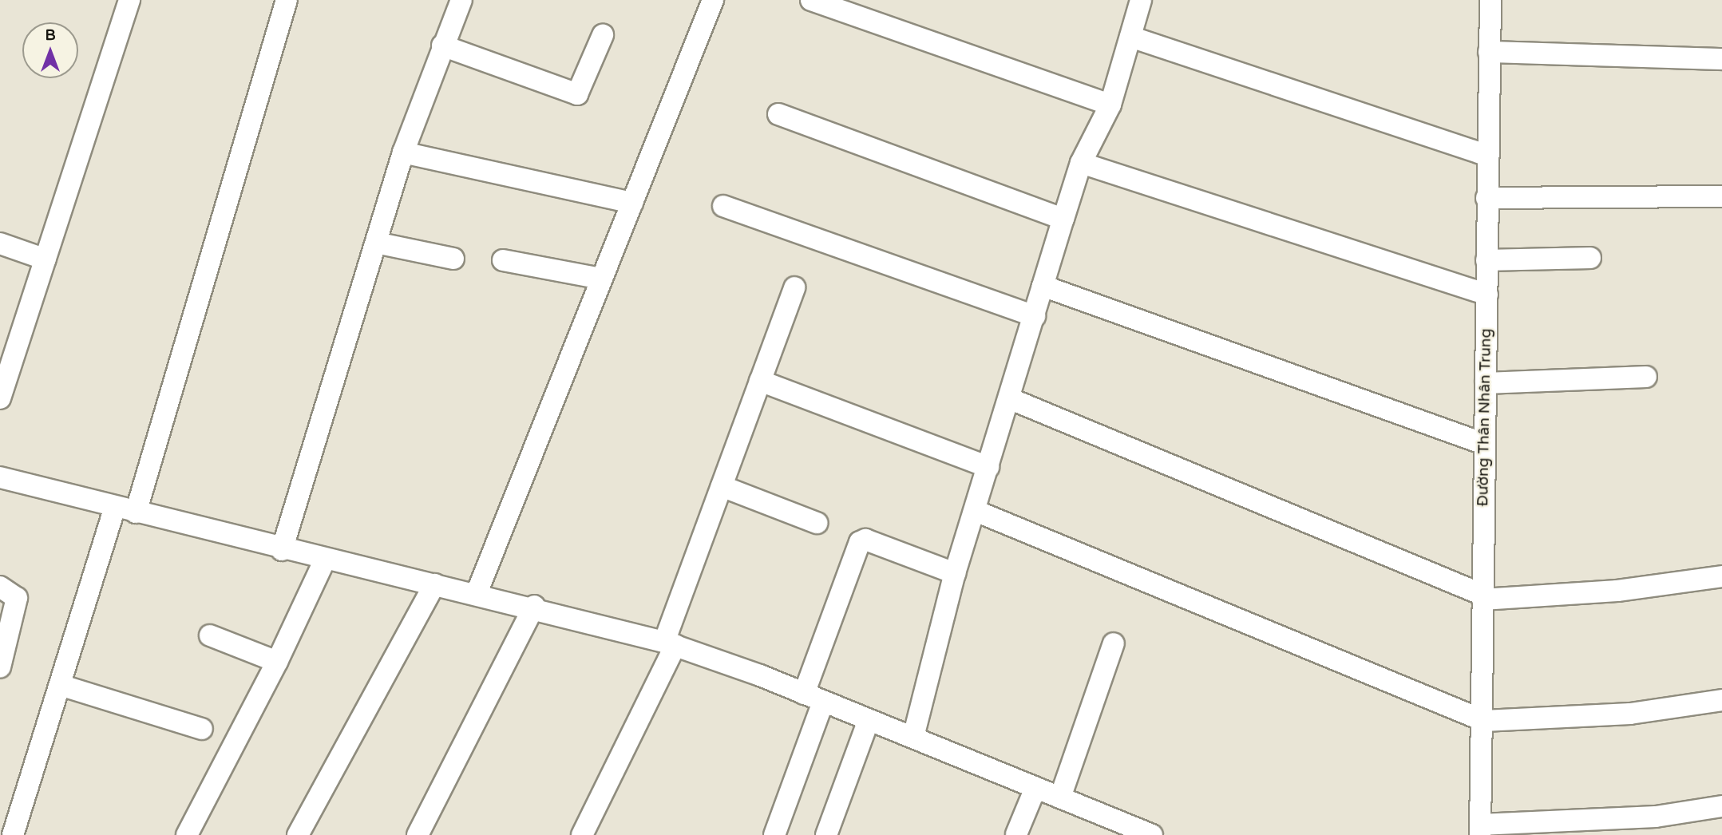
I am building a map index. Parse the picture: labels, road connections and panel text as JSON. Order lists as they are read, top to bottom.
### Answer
{
  "streets": {
    "street": ["Đường Thân Nhân Trung"]
  },
  "north": "top"
}
